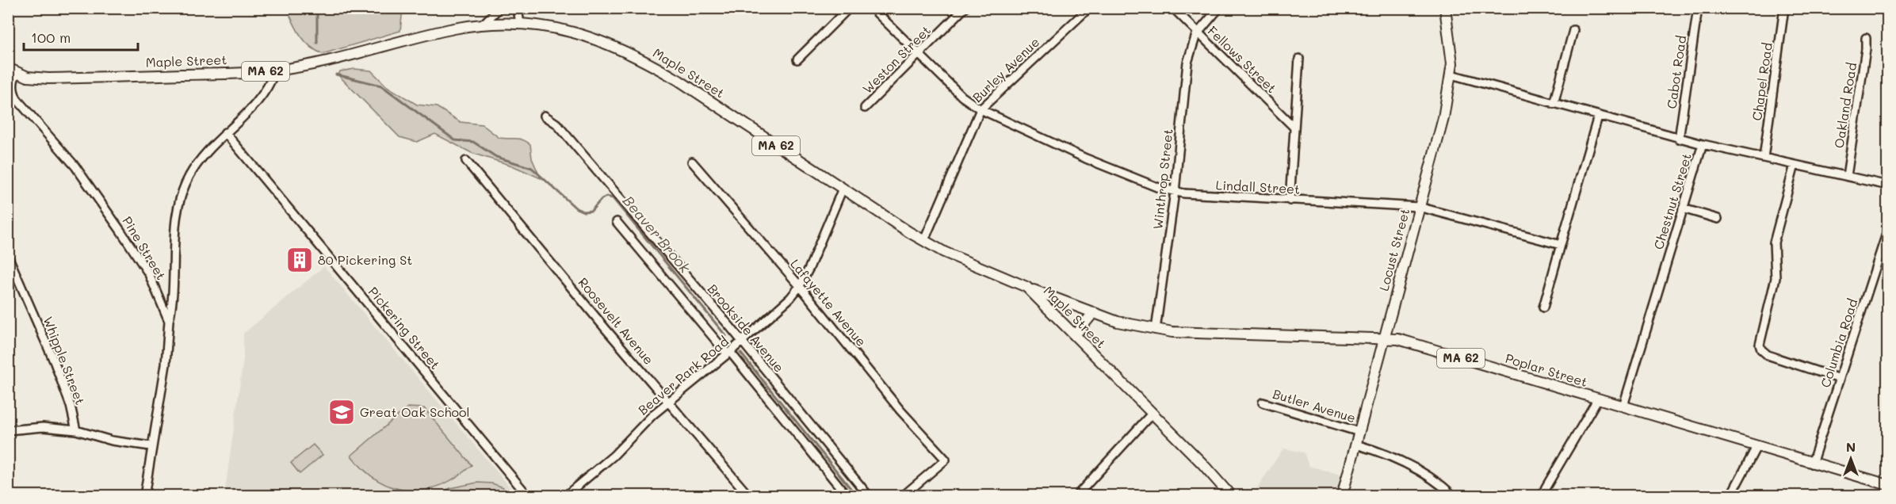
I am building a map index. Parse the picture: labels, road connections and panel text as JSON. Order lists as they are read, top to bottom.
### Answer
{
  "streets": {
    "main road": [
      "Maple Street",
      "MA 62",
      "Locust Street",
      "Poplar Street"
    ],
    "street": [
      "Weston Street",
      "Fellows Street",
      "Burley Avenue",
      "Cabot Road",
      "Chapel Road",
      "Oakland Road",
      "Winthrop Street",
      "Lindall Street",
      "Chestnut Street",
      "Pine Street",
      "Lafayette Avenue",
      "Roosevelt Avenue",
      "Pickering Street",
      "Brookside Avenue",
      "Columbia Road",
      "Whipple Street",
      "Beaver Park Road",
      "Butler Avenue"
    ]
  },
  "crossings": [
    ["Weston Street", "Lindall Street"],
    ["Fellows Street", "Winthrop Street"],
    ["Maple Street", "Burley Avenue"],
    ["Maple Street", "Pine Street"],
    ["Maple Street", "Poplar Street"],
    ["Maple Street", "Beaver Park Road"],
    ["Burley Avenue", "Lindall Street"],
    ["Cabot Road", "Chestnut Street"],
    ["Winthrop Street", "Lindall Street"],
    ["Winthrop Street", "Poplar Street"],
    ["Lindall Street", "Locust Street"],
    ["Chestnut Street", "Locust Street"],
    ["Chestnut Street", "Poplar Street"],
    ["Locust Street", "Poplar Street"],
    ["Locust Street", "Butler Avenue"],
    ["Lafayette Avenue", "Beaver Park Road"],
    ["Roosevelt Avenue", "Beaver Park Road"],
    ["Brookside Avenue", "Beaver Park Road"],
    ["Columbia Road", "Poplar Street"]
  ],
  "water": ["Beaver Brook"],
  "places": {
    "building": ["80 Pickering St"],
    "school or university": ["Great Oak School"]
  },
  "scale_bar": "100 m",
  "north": "top"
}
